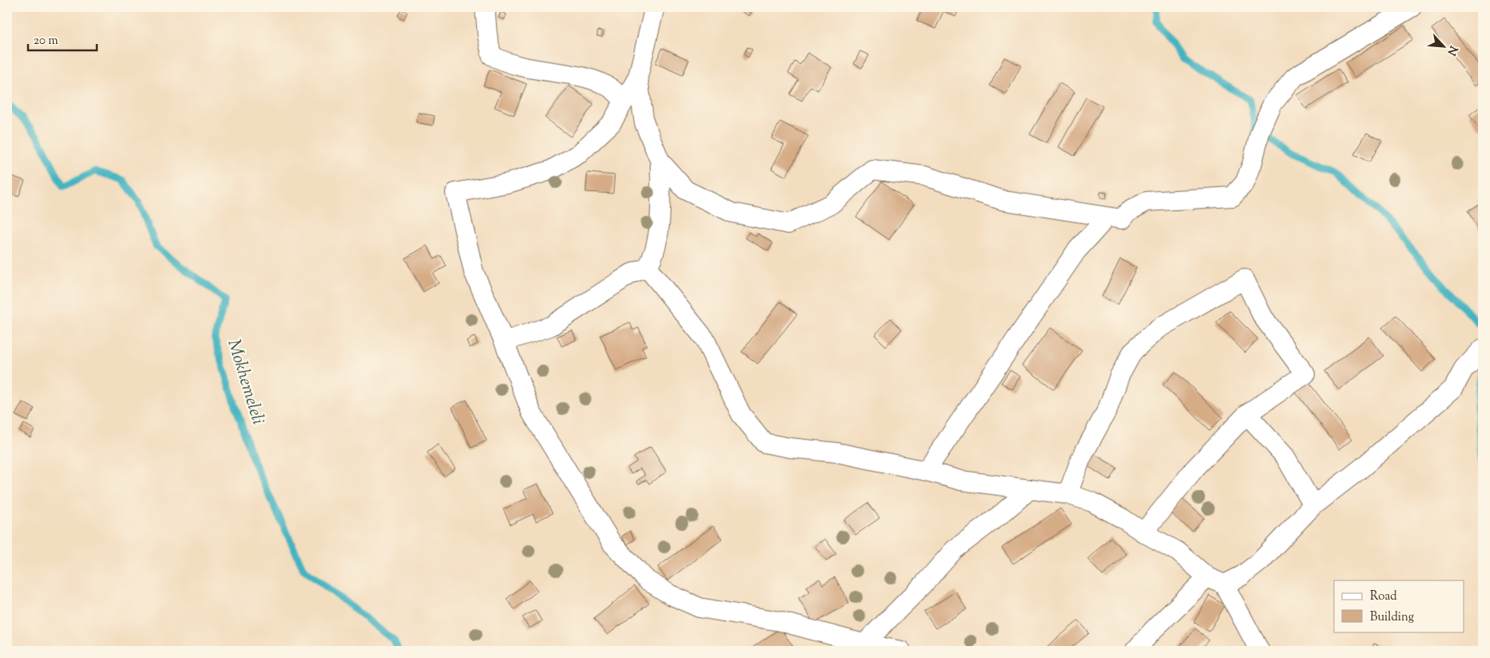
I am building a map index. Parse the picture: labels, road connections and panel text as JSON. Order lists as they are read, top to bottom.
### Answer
{
  "water": ["Mokhemeleli"],
  "legend": ["Road", "Building"],
  "scale_bar": "20 m",
  "north": "bottom right"
}
